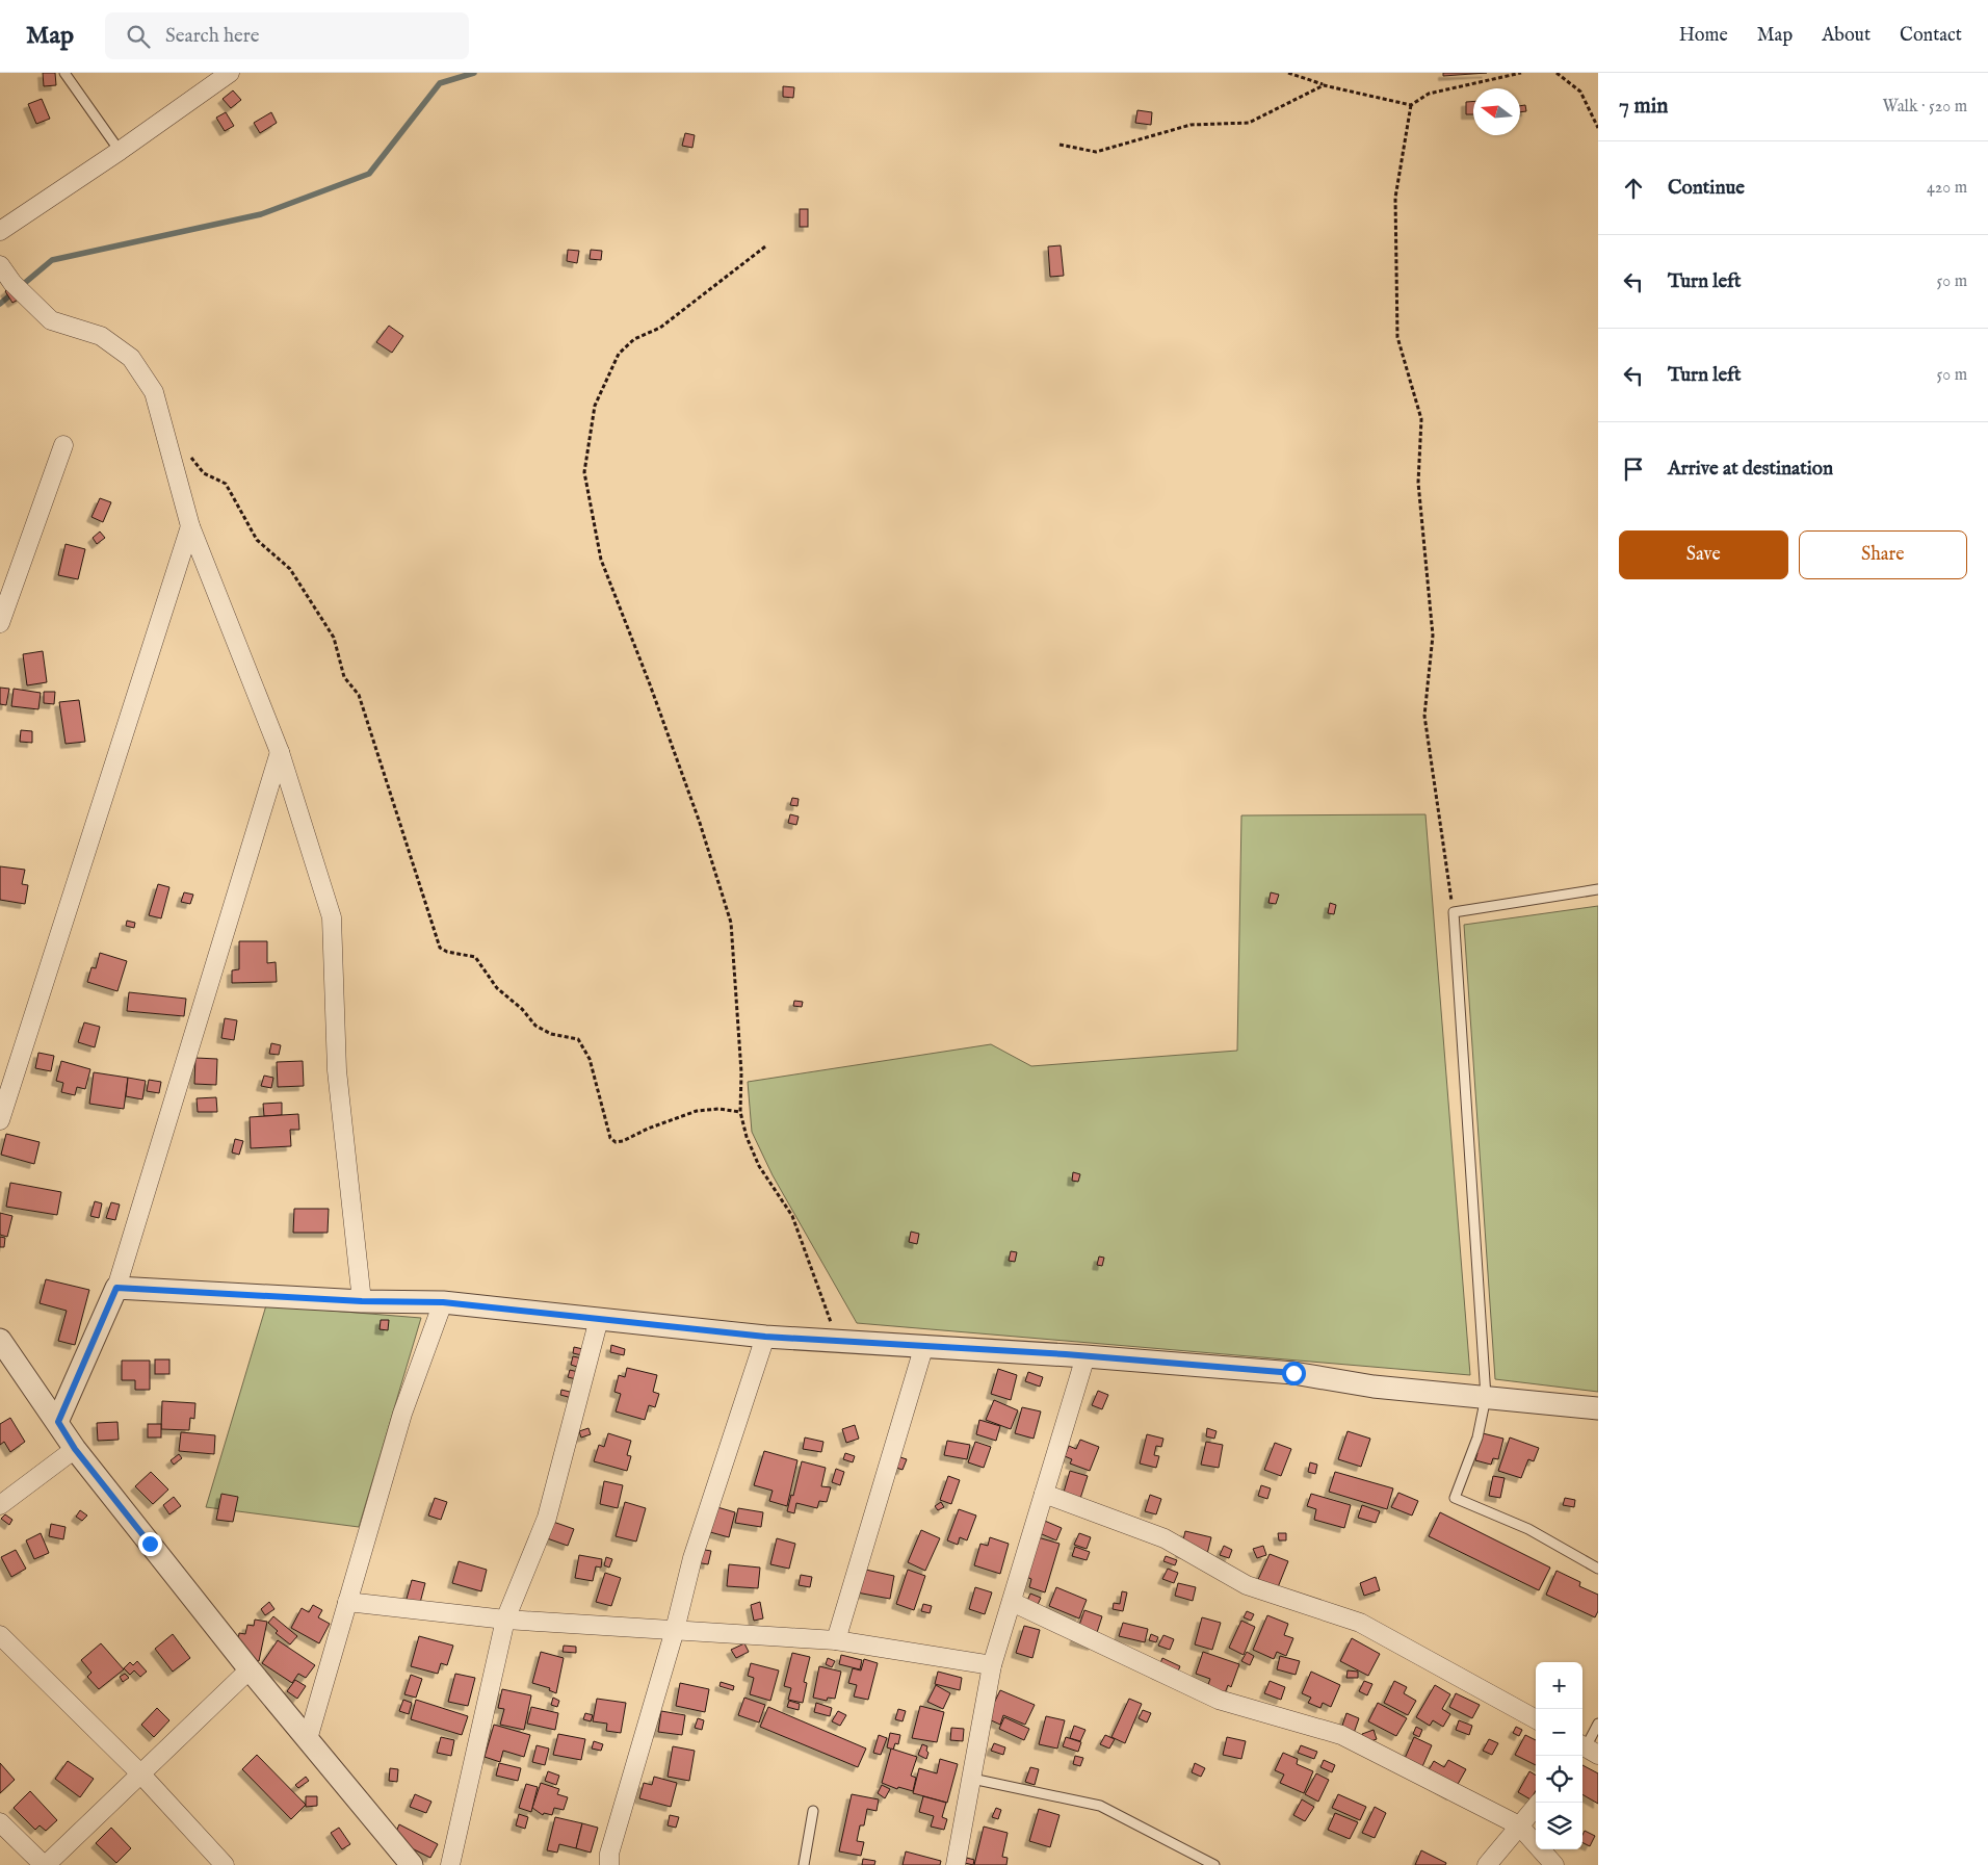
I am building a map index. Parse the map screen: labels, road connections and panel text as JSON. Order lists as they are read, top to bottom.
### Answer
{
  "north": "left",
  "page": {
    "header": "Map",
    "search": "Search here",
    "nav": [
      "Home",
      "Map",
      "About",
      "Contact"
    ],
    "heading": ["7 min", "Walk · 520 m"],
    "list": [
      ["Continue", "420 m"],
      ["Turn left", "50 m"],
      ["Turn left", "50 m"],
      "Arrive at destination"
    ],
    "buttons": ["Save", "Share"],
    "map_buttons": ["+", "−"]
  }
}
